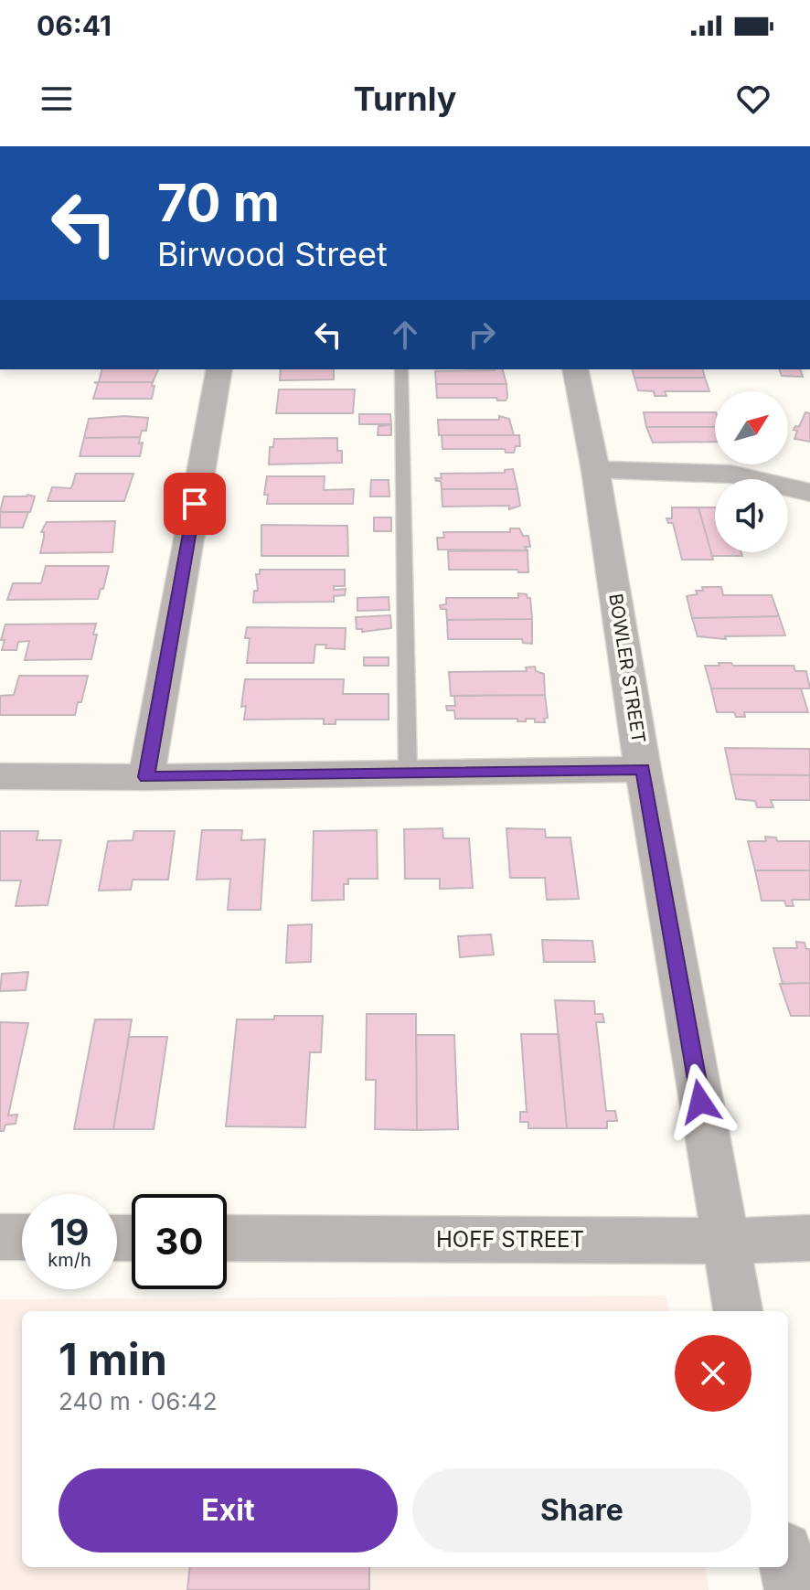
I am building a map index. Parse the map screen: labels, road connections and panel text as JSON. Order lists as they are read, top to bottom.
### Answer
{
  "streets": {
    "street": ["BOWLER STREET", "HOFF STREET"]
  },
  "crossings": [
    ["BOWLER STREET", "HOFF STREET"]
  ],
  "north": "top right",
  "page": {
    "status": "06:41",
    "header": "Turnly",
    "turn": ["70 m", "Birwood Street"],
    "speed": "19 km/h",
    "limit": "30",
    "heading": ["1 min", "240 m · 06:42"],
    "buttons": ["Exit", "Share"]
  }
}
